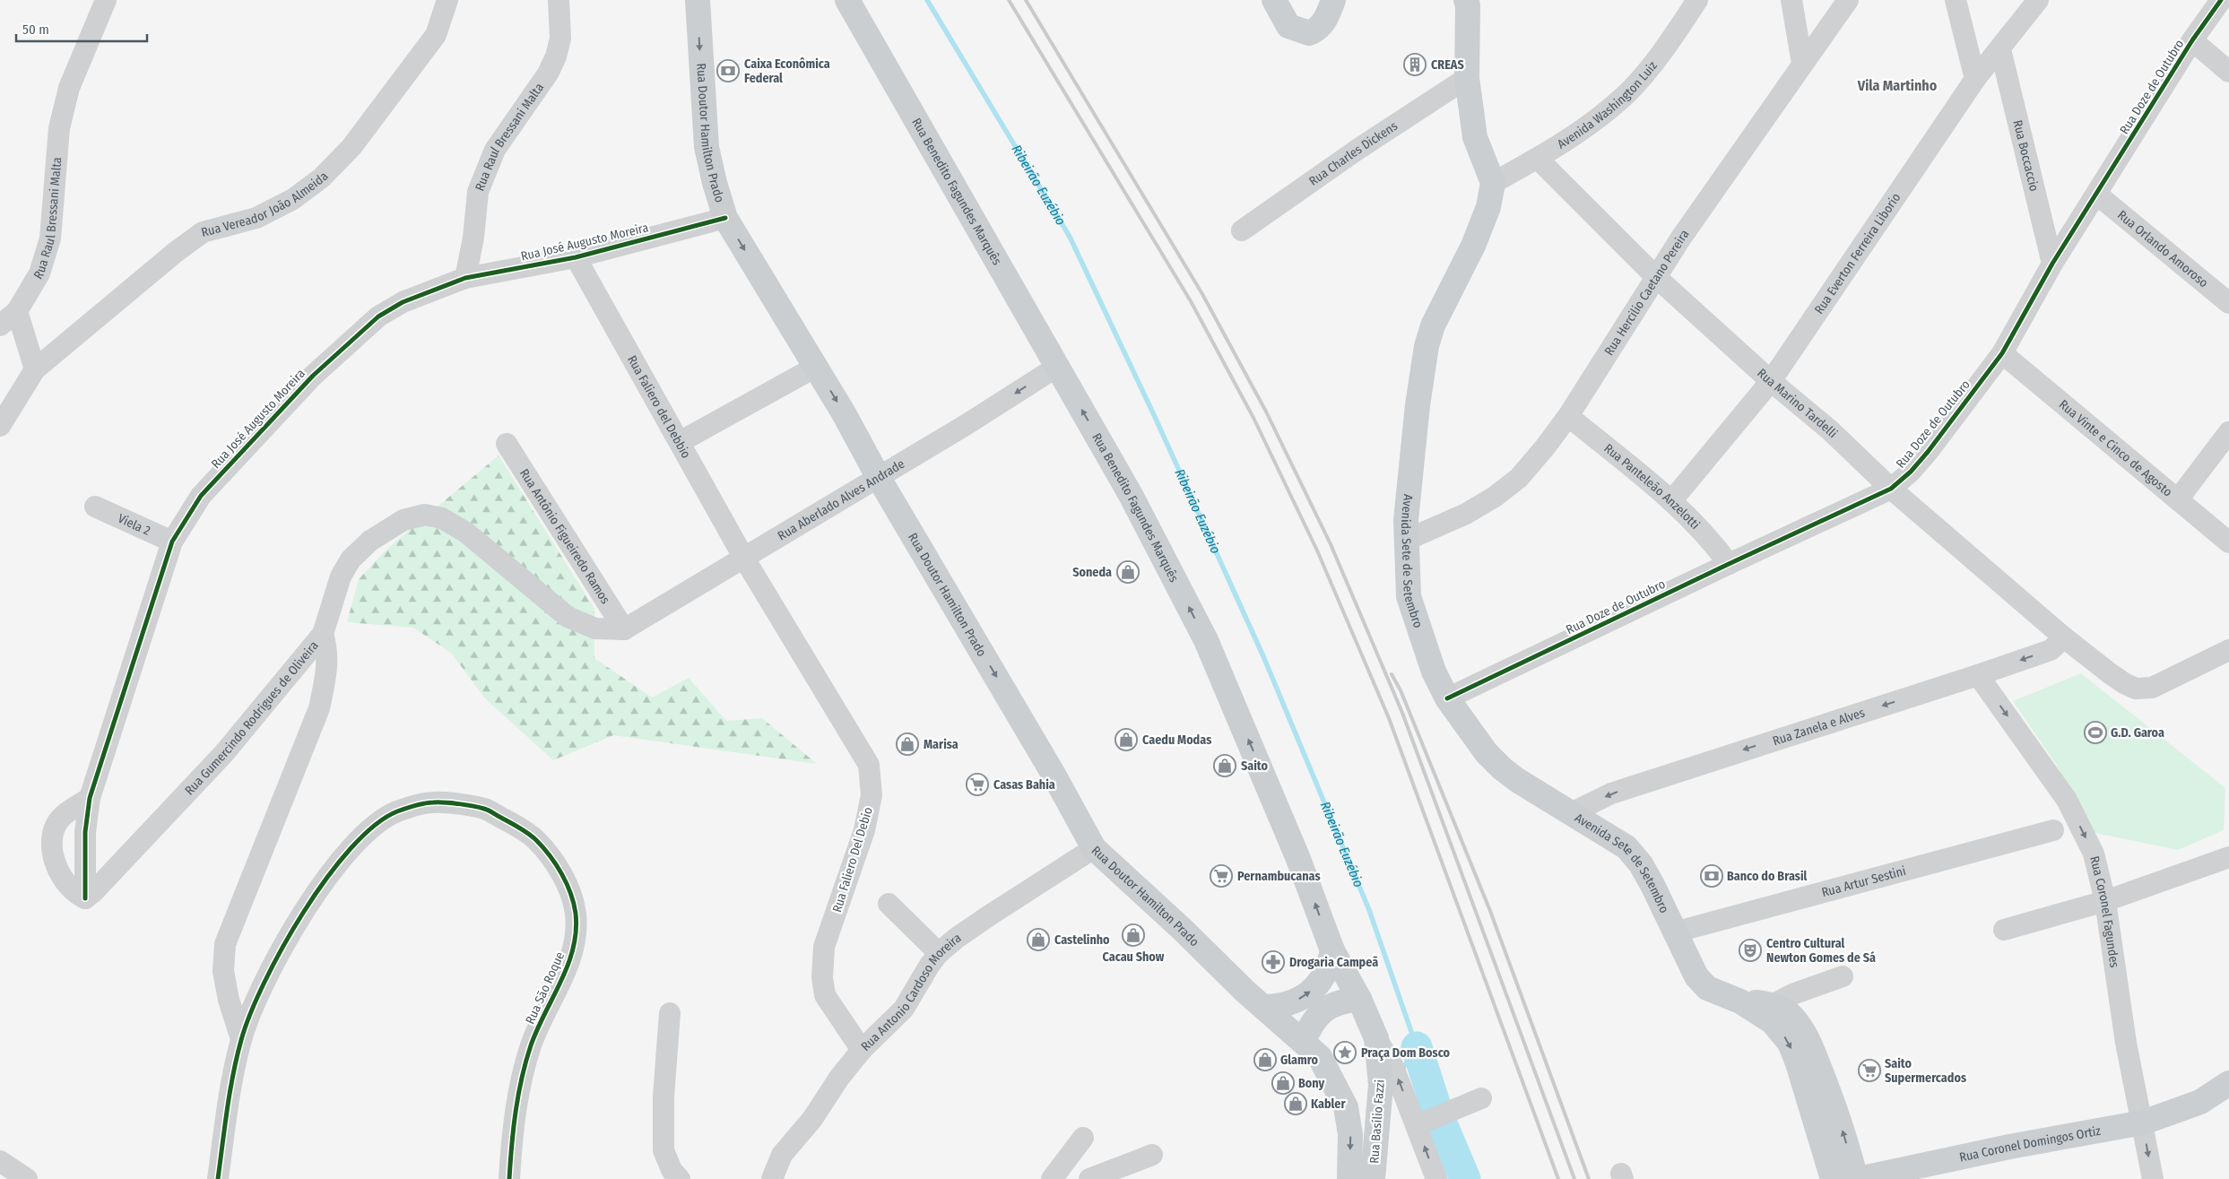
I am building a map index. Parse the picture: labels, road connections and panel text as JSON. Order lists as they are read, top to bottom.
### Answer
{
  "streets": {
    "main road": [
      "Rua Doutor Hamilton Prado",
      "Rua Benedito Fagundes Marquês",
      "Avenida Sete de Setembro",
      "Rua Basílio Fazzi",
      "Rua Coronel Domingos Ortiz"
    ],
    "street": [
      "Rua Doze de Outubro",
      "Avenida Washington Luiz",
      "Rua Raul Bressani Malta",
      "Rua Charles Dickens",
      "Rua Boccaccio",
      "Rua Vereador João Almeida",
      "Rua José Augusto Moreira",
      "Rua Orlando Amoroso",
      "Rua Everton Ferreira Liborio",
      "Rua Hercilio Caetano Pereira",
      "Rua Marino Tardelli",
      "Rua Faliero del Debbio",
      "Rua Vinte e Cinco de Agosto",
      "Rua Panteleão Anzelotti",
      "Rua Aberlado Alves Andrade",
      "Viela 2",
      "Rua Antônio Figueiredo Ramos",
      "Rua Gumercindo Rodrigues de Oliveira",
      "Rua Zanela e Alves",
      "Rua Faliero Del Debio",
      "Rua Artur Sestini",
      "Rua Coronel Fagundes",
      "Rua São Roque",
      "Rua Antonio Cardoso Moreira"
    ]
  },
  "crossings": [
    ["Rua Doze de Outubro", "Rua Boccaccio"],
    ["Rua Doze de Outubro", "Rua Orlando Amoroso"],
    ["Rua Doze de Outubro", "Rua Marino Tardelli"],
    ["Rua Doze de Outubro", "Rua Vinte e Cinco de Agosto"],
    ["Rua Doze de Outubro", "Rua Panteleão Anzelotti"],
    ["Rua Doze de Outubro", "Avenida Sete de Setembro"],
    ["Avenida Washington Luiz", "Rua Marino Tardelli"],
    ["Avenida Washington Luiz", "Avenida Sete de Setembro"],
    ["Rua Doutor Hamilton Prado", "Rua José Augusto Moreira"],
    ["Rua Doutor Hamilton Prado", "Rua Aberlado Alves Andrade"],
    ["Rua Doutor Hamilton Prado", "Rua Antonio Cardoso Moreira"],
    ["Rua Doutor Hamilton Prado", "Rua Basílio Fazzi"],
    ["Rua Raul Bressani Malta", "Rua José Augusto Moreira"],
    ["Rua Boccaccio", "Rua Everton Ferreira Liborio"],
    ["Rua Benedito Fagundes Marquês", "Rua Aberlado Alves Andrade"],
    ["Rua Benedito Fagundes Marquês", "Rua Basílio Fazzi"],
    ["Rua José Augusto Moreira", "Rua Faliero del Debbio"],
    ["Rua José Augusto Moreira", "Viela 2"],
    ["Rua José Augusto Moreira", "Rua Gumercindo Rodrigues de Oliveira"],
    ["Rua Everton Ferreira Liborio", "Rua Marino Tardelli"],
    ["Rua Everton Ferreira Liborio", "Rua Panteleão Anzelotti"],
    ["Rua Hercilio Caetano Pereira", "Rua Marino Tardelli"],
    ["Rua Hercilio Caetano Pereira", "Rua Panteleão Anzelotti"],
    ["Rua Hercilio Caetano Pereira", "Avenida Sete de Setembro"],
    ["Rua Marino Tardelli", "Rua Zanela e Alves"],
    ["Rua Faliero del Debbio", "Rua Aberlado Alves Andrade"],
    ["Rua Faliero del Debbio", "Rua Faliero Del Debio"],
    ["Rua Aberlado Alves Andrade", "Rua Antônio Figueiredo Ramos"],
    ["Rua Aberlado Alves Andrade", "Rua Gumercindo Rodrigues de Oliveira"],
    ["Rua Aberlado Alves Andrade", "Rua Faliero Del Debio"],
    ["Rua Antônio Figueiredo Ramos", "Rua Gumercindo Rodrigues de Oliveira"],
    ["Avenida Sete de Setembro", "Rua Zanela e Alves"],
    ["Avenida Sete de Setembro", "Rua Artur Sestini"],
    ["Avenida Sete de Setembro", "Rua Coronel Domingos Ortiz"],
    ["Rua Zanela e Alves", "Rua Coronel Fagundes"],
    ["Rua Faliero Del Debio", "Rua Antonio Cardoso Moreira"],
    ["Rua Coronel Fagundes", "Rua Coronel Domingos Ortiz"]
  ],
  "one_way": [
    "Rua Doutor Hamilton Prado",
    "Rua Benedito Fagundes Marquês",
    "Rua Aberlado Alves Andrade",
    "Rua Zanela e Alves",
    "Rua Coronel Fagundes"
  ],
  "districts": ["Vila Martinho"],
  "water": ["Ribeirão Euzébio"],
  "places": {
    "building": ["CREAS"],
    "bank": ["Caixa Econômica Federal", "Banco do Brasil"],
    "shop": [
      "Soneda",
      "Caedu Modas",
      "Marisa",
      "Saito",
      "Cacau Show",
      "Castelinho",
      "Glamro",
      "Bony",
      "Kabler"
    ],
    "sports": ["G.D. Garoa"],
    "supermarket": ["Casas Bahia", "Pernambucanas", "Saito Supermercados"],
    "theatre": ["Centro Cultural Newton Gomes de Sá"],
    "pharmacy": ["Drogaria Campeã"],
    "place": ["Praça Dom Bosco"]
  },
  "scale_bar": "50 m"
}
